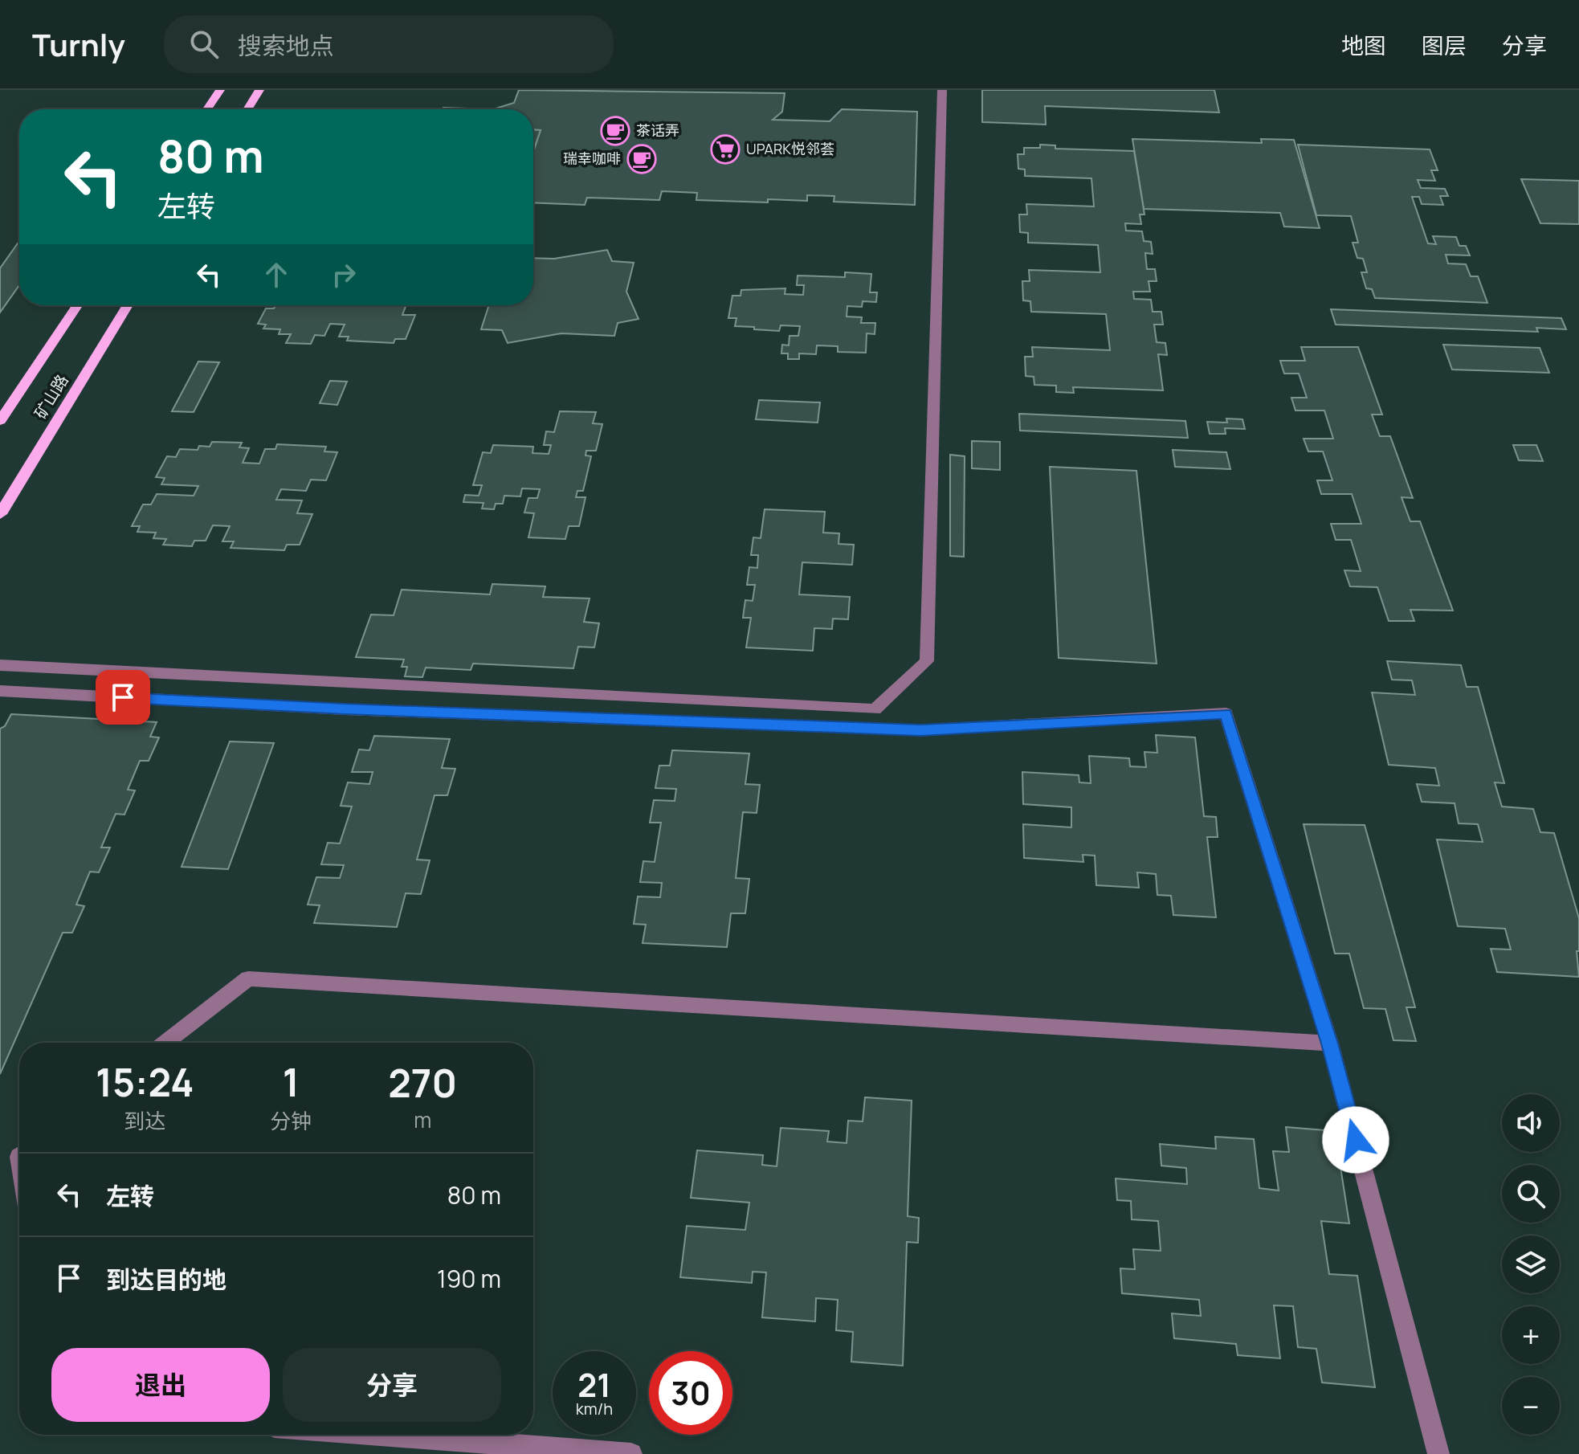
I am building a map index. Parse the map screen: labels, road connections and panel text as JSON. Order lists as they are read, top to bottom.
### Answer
{
  "streets": {
    "main road": ["矿山路"]
  },
  "places": {
    "cafe": ["茶话弄", "瑞幸咖啡"],
    "supermarket": ["UPARK悦邻荟"]
  },
  "page": {
    "header": "Turnly",
    "search": "搜索地点",
    "nav": ["地图", "图层", "分享"],
    "turn": ["80 m", "左转"],
    "eta": [
      "15:24",
      "到达",
      "1",
      "分钟",
      "270",
      "m"
    ],
    "map_buttons": ["+", "−"],
    "list": [
      {
        "name": "左转",
        "value": "80 m"
      },
      {
        "name": "到达目的地",
        "value": "190 m"
      }
    ],
    "buttons": ["退出", "分享"],
    "speed": "21 km/h",
    "limit": "30"
  }
}
